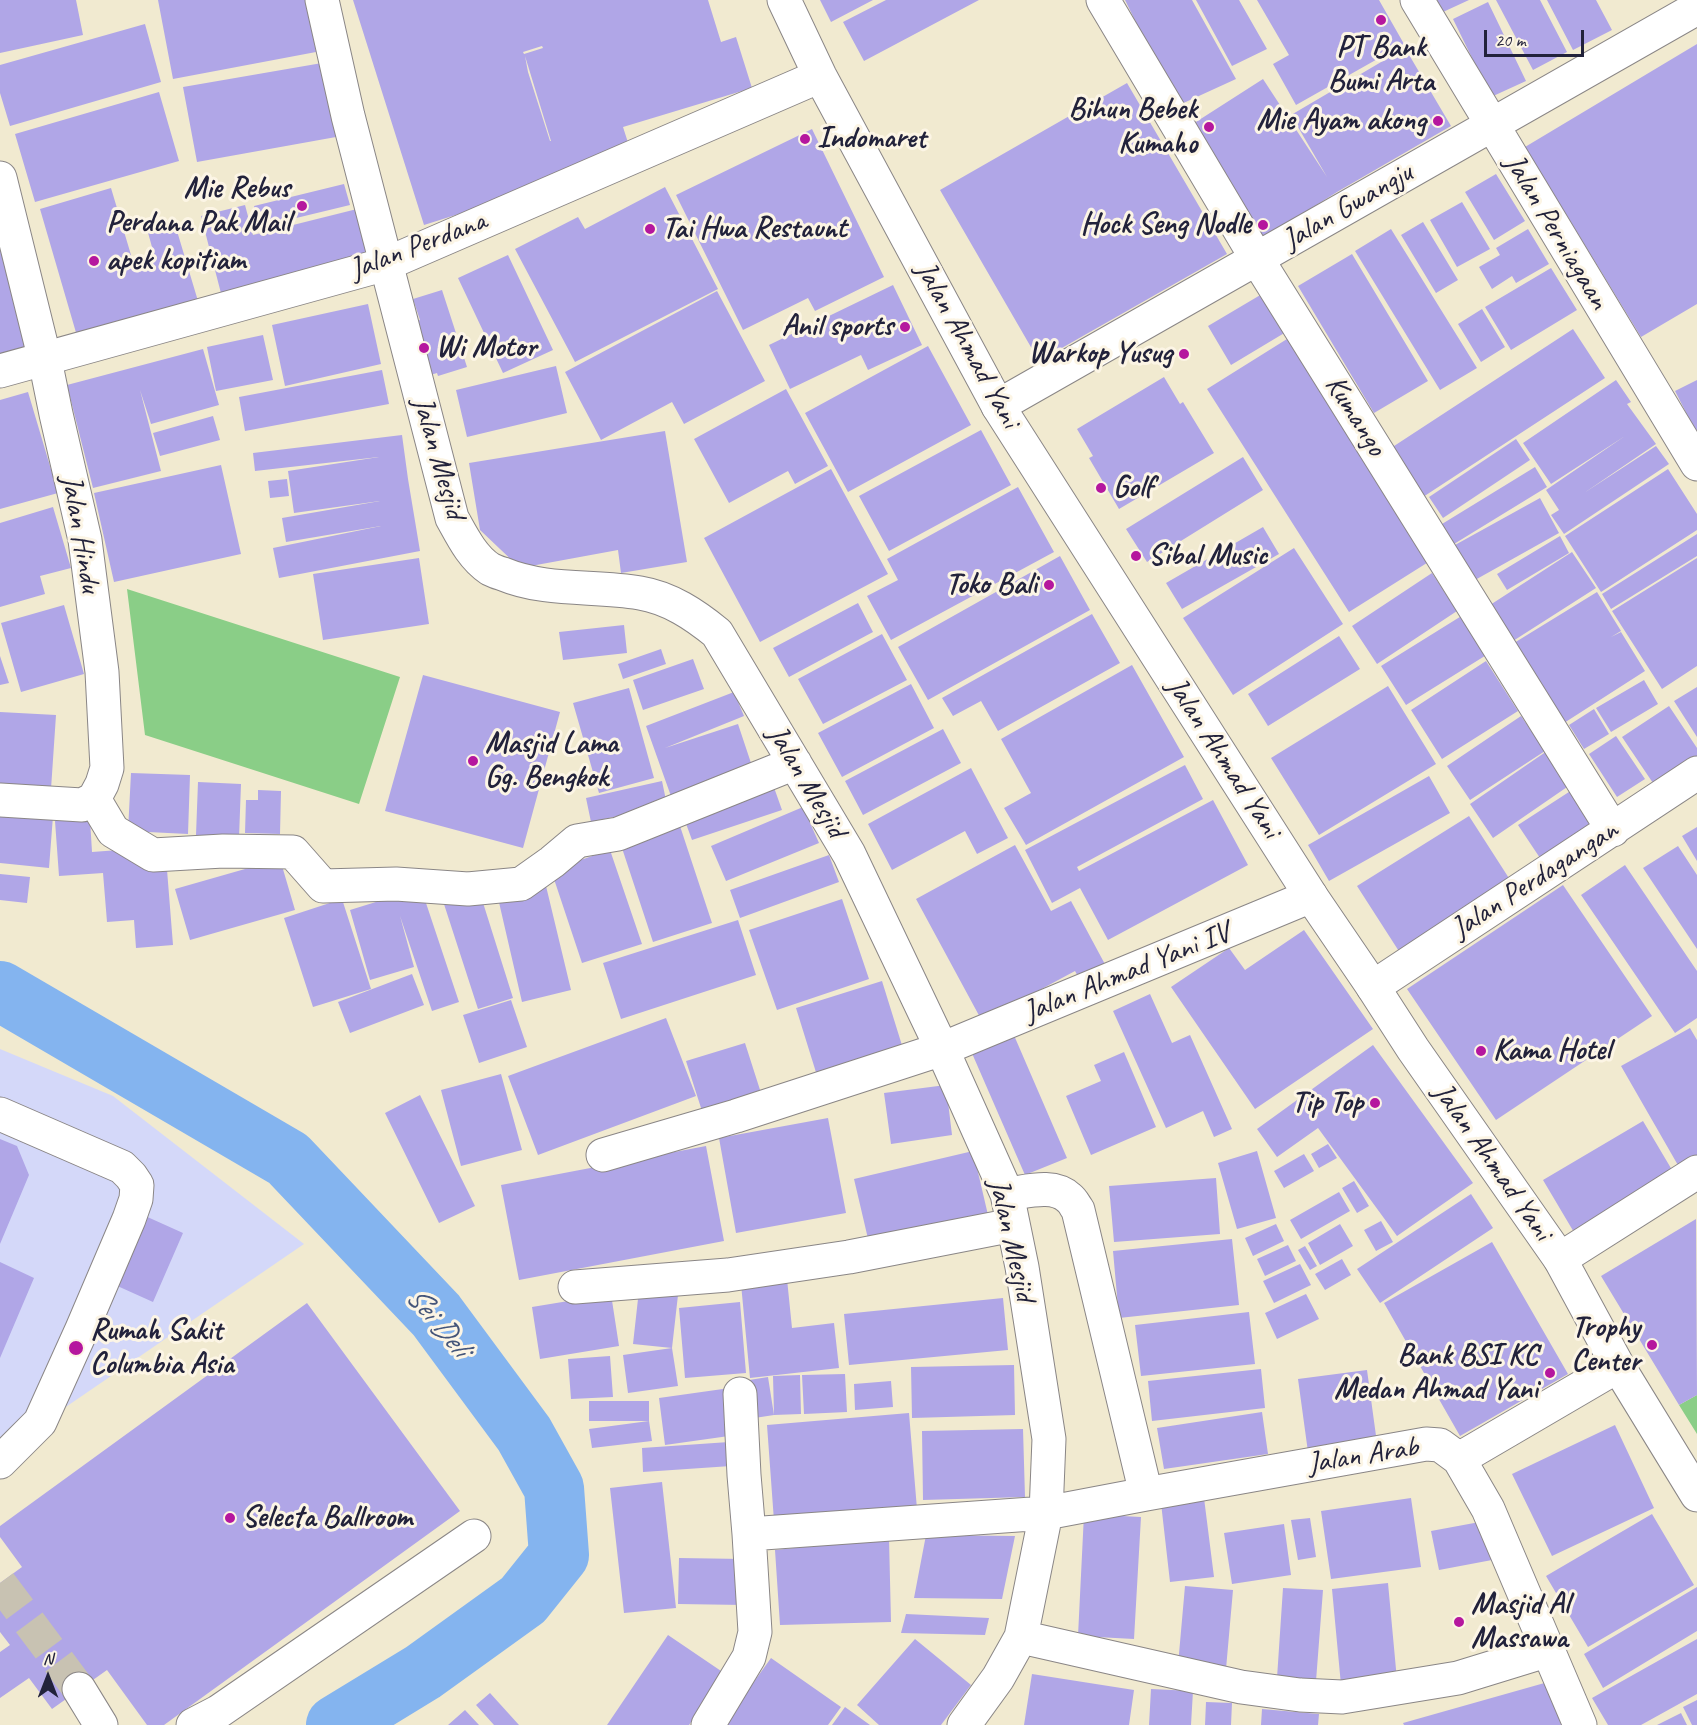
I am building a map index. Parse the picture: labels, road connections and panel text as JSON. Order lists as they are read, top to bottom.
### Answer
{
  "streets": {
    "street": [
      "Jalan Gwangju",
      "Jalan Perniagaan",
      "Jalan Perdana",
      "Jalan Ahmad Yani",
      "Kumango",
      "Jalan Mesjid",
      "Jalan Hindu",
      "Jalan Perdagangan",
      "Jalan Ahmad Yani IV",
      "Jalan Arab"
    ]
  },
  "crossings": [
    ["Jalan Gwangju", "Jalan Perniagaan"],
    ["Jalan Gwangju", "Jalan Ahmad Yani"],
    ["Jalan Gwangju", "Kumango"],
    ["Jalan Perdana", "Jalan Ahmad Yani"],
    ["Jalan Perdana", "Jalan Mesjid"],
    ["Jalan Perdana", "Jalan Hindu"],
    ["Jalan Ahmad Yani", "Jalan Perdagangan"],
    ["Jalan Ahmad Yani", "Jalan Ahmad Yani IV"],
    ["Kumango", "Jalan Perdagangan"],
    ["Jalan Mesjid", "Jalan Ahmad Yani IV"],
    ["Jalan Mesjid", "Jalan Arab"]
  ],
  "water": ["Sei Deli"],
  "places": [
    "PT Bank Bumi Arta",
    "Mie Ayam akong",
    "Bihun Bebek Kumaho",
    "Indomaret",
    "Mie Rebus Perdana Pak Mail",
    "Hock Seng Nodle",
    "Tai Hwa Restaunt",
    "apek kopitiam",
    "Anil sports",
    "Wi Motor",
    "Warkop Yusug",
    "Golf",
    "Sibal Music",
    "Toko Bali",
    "Masjid Lama Gg. Bengkok",
    "Kama Hotel",
    "Tip Top",
    "Trophy Center",
    "Rumah Sakit Columbia Asia",
    "Bank BSI KC Medan Ahmad Yani",
    "Selecta Ballroom",
    "Masjid Al Massawa"
  ],
  "scale_bar": "20 m",
  "north": "top"
}
